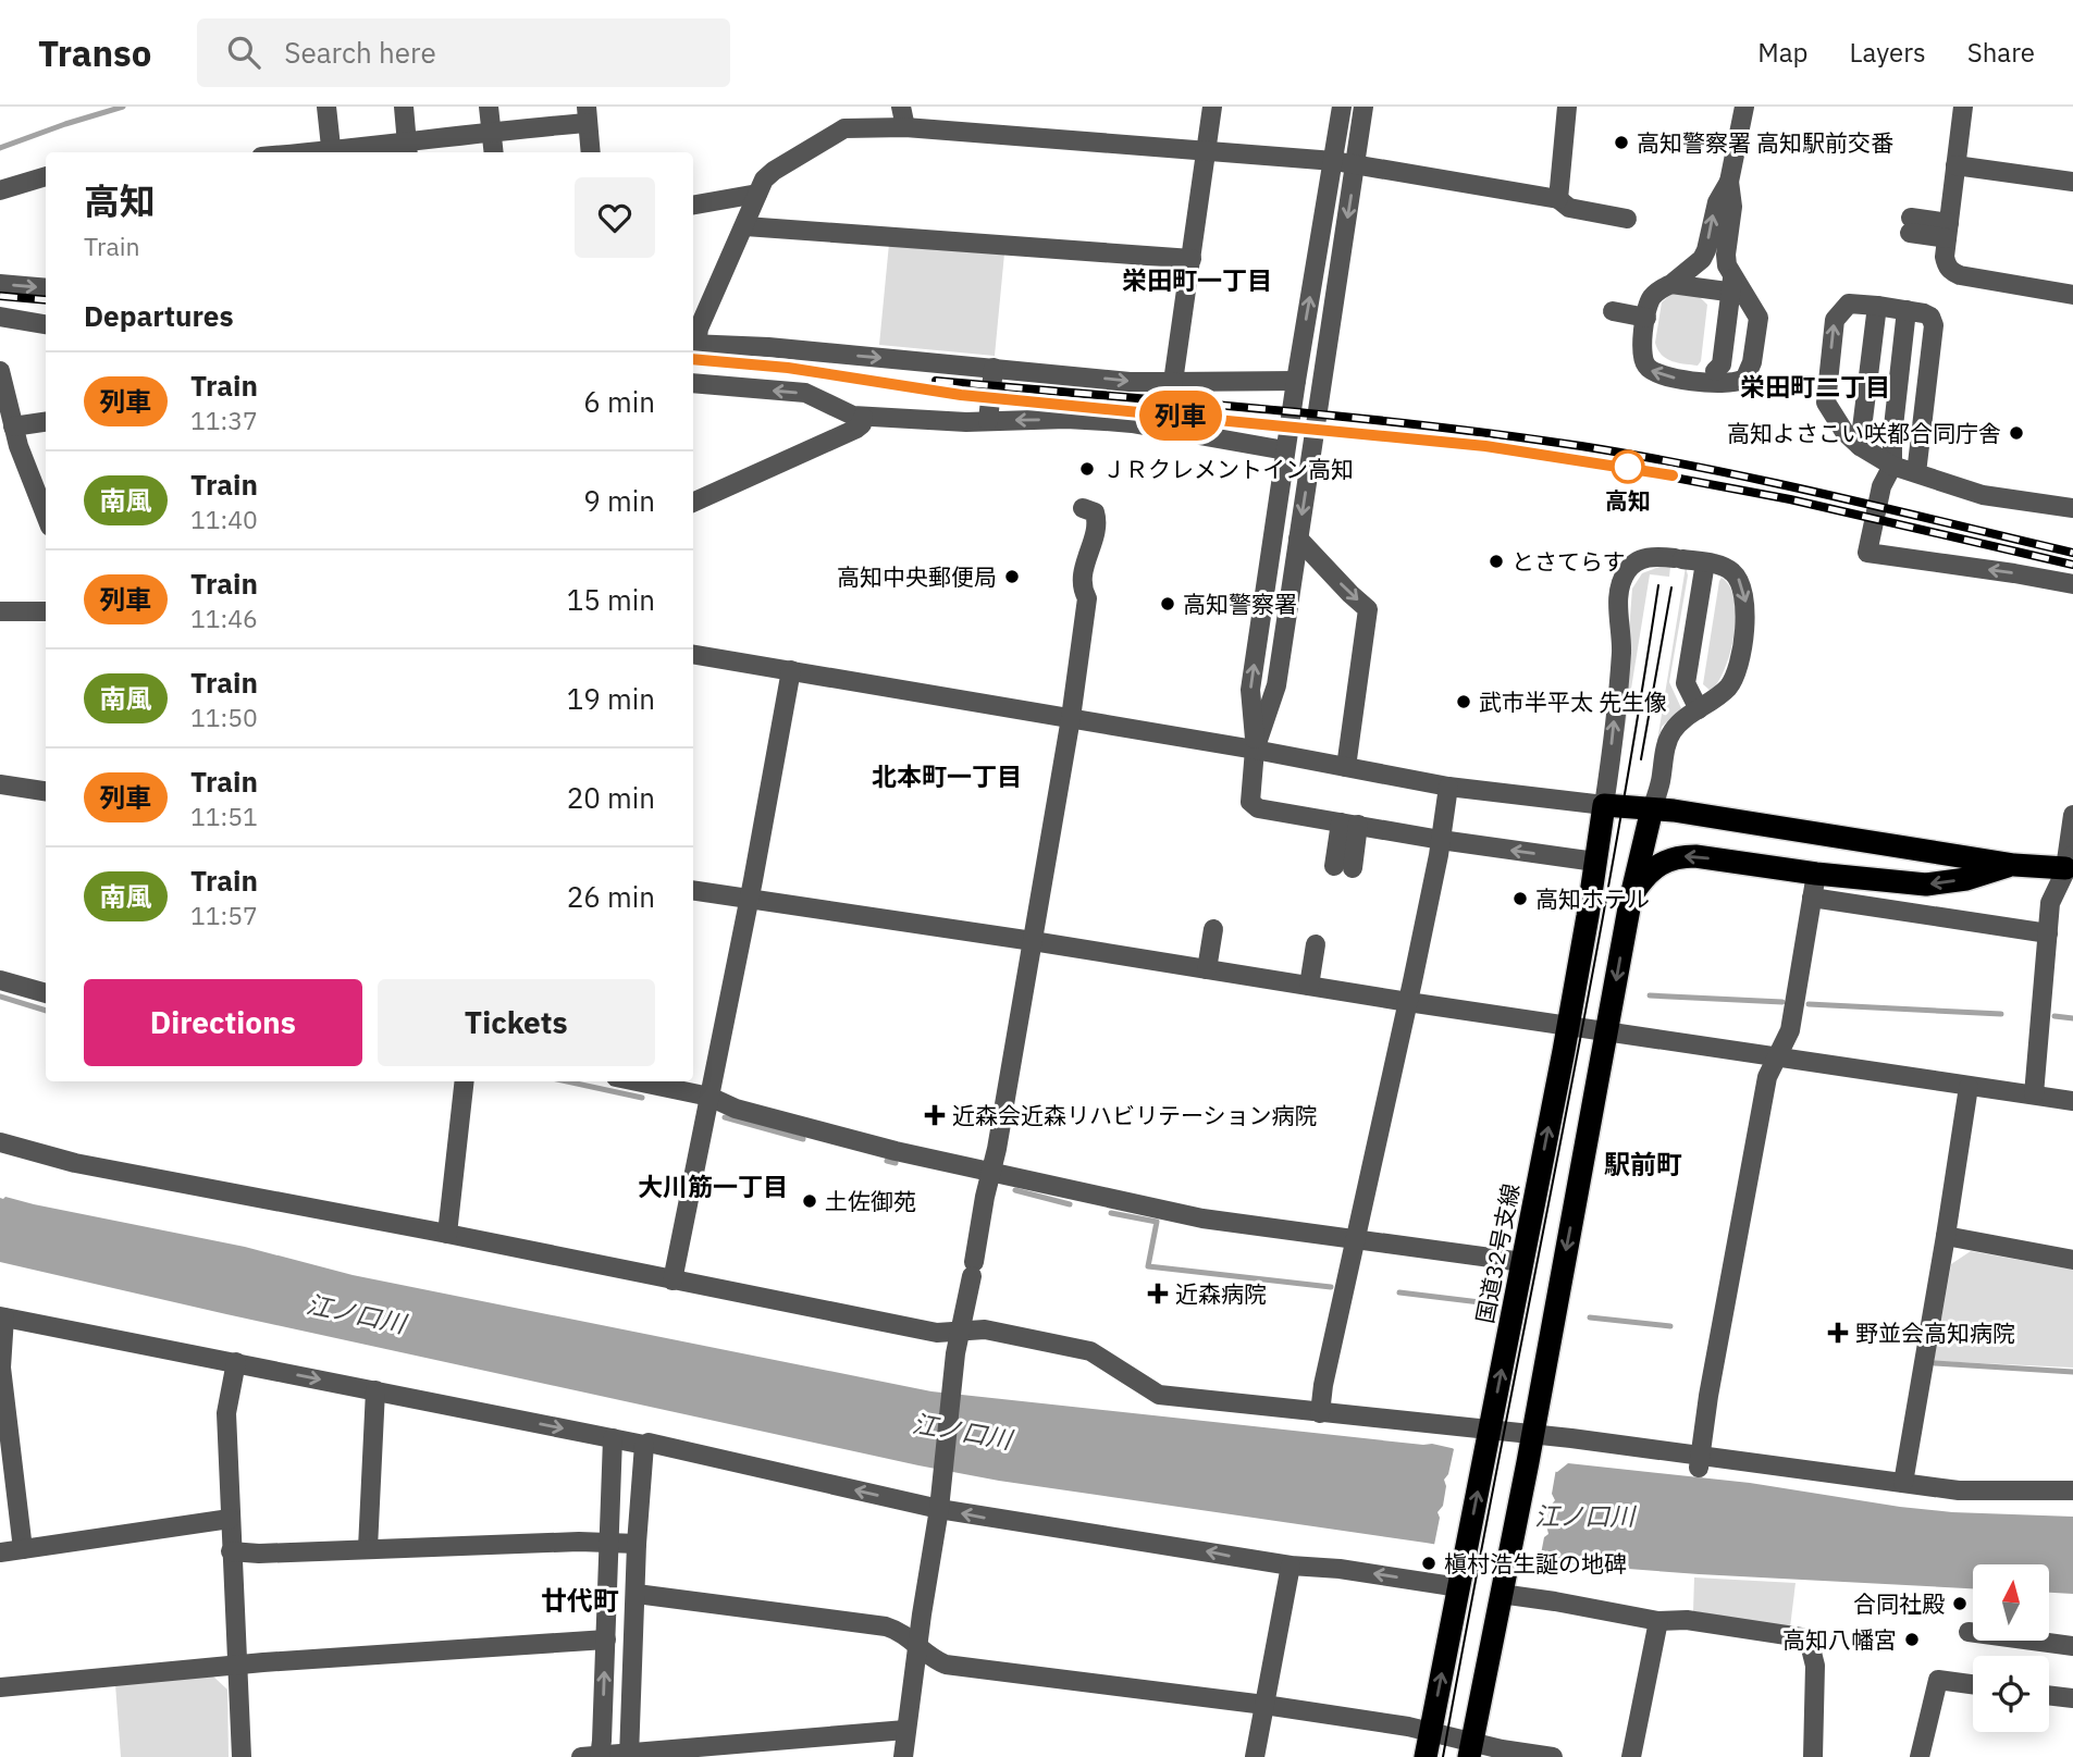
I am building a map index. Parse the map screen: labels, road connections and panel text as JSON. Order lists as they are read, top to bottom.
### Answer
{
  "streets": {
    "highway": ["国道32号支線"]
  },
  "districts": [
    "栄田町一丁目",
    "栄田町二丁目",
    "北本町一丁目",
    "駅前町",
    "大川筋一丁目",
    "廿代町"
  ],
  "water": ["江ノ口川"],
  "places": {
    "other": [
      "高知警察署 高知駅前交番",
      "高知よさこい咲都合同庁舎",
      "高知",
      "ＪＲクレメントイン高知",
      "とさてらす",
      "高知中央郵便局",
      "高知警察署",
      "武市半平太 先生像",
      "高知ホテル",
      "土佐御苑",
      "槇村浩生誕の地碑",
      "合同社殿",
      "高知八幡宮"
    ],
    "health": ["近森会近森リハビリテーション病院", "近森病院", "野並会高知病院"]
  },
  "north": "top",
  "page": {
    "header": "Transo",
    "search": "Search here",
    "nav": ["Map", "Layers", "Share"],
    "on_map": "列車",
    "heading": [
      ["高知", "Train"],
      "Departures"
    ],
    "list": [
      {
        "mark": "列車",
        "name": "Train",
        "note": "11:37",
        "value": "6 min"
      },
      {
        "mark": "南風",
        "name": "Train",
        "note": "11:40",
        "value": "9 min"
      },
      {
        "mark": "列車",
        "name": "Train",
        "note": "11:46",
        "value": "15 min"
      },
      {
        "mark": "南風",
        "name": "Train",
        "note": "11:50",
        "value": "19 min"
      },
      {
        "mark": "列車",
        "name": "Train",
        "note": "11:51",
        "value": "20 min"
      },
      {
        "mark": "南風",
        "name": "Train",
        "note": "11:57",
        "value": "26 min"
      }
    ],
    "buttons": ["Directions", "Tickets"]
  }
}
